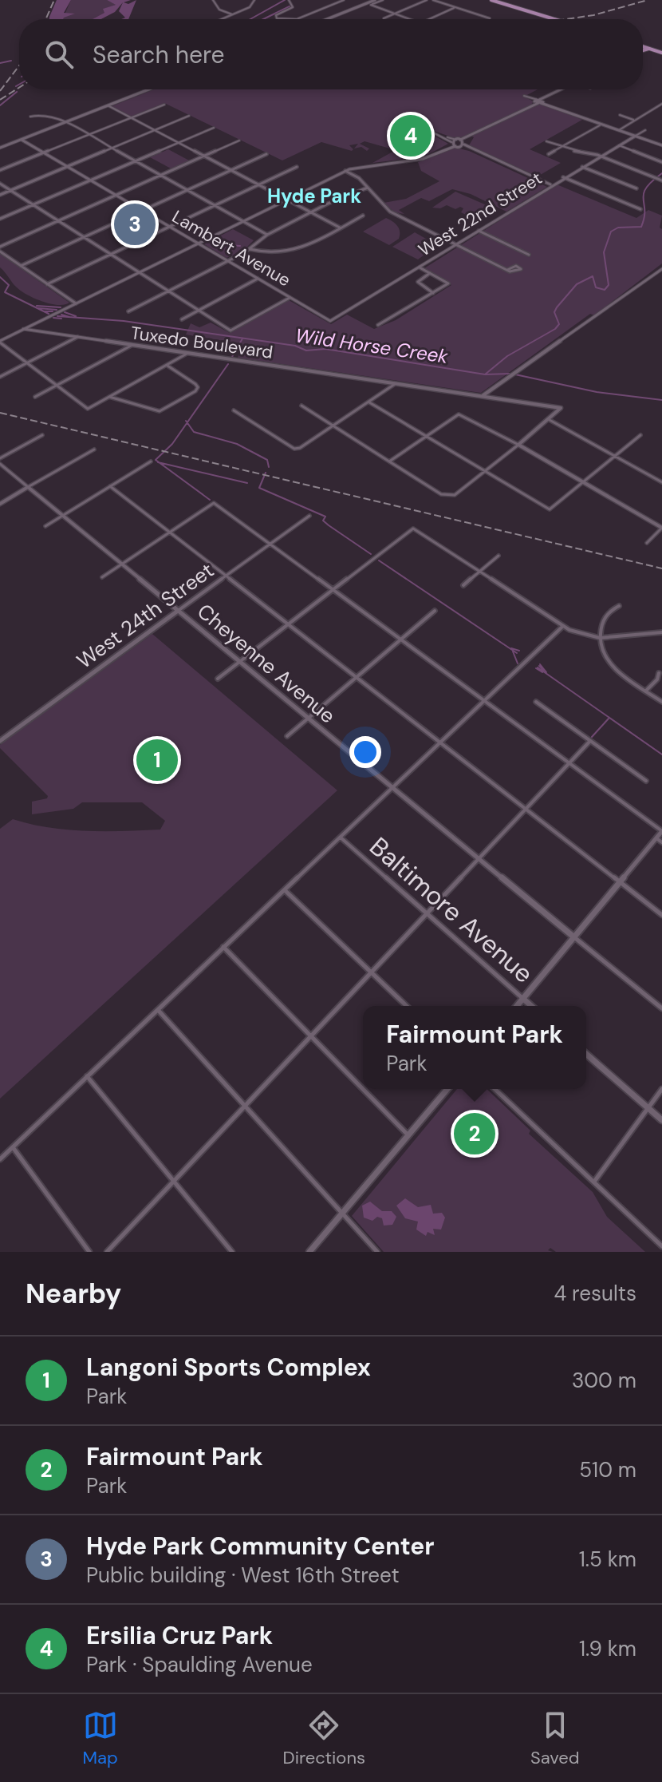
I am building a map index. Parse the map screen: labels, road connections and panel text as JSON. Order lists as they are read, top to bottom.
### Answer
{
  "streets": {
    "street": [
      "West 22nd Street",
      "Lambert Avenue",
      "Tuxedo Boulevard",
      "West 24th Street",
      "Cheyenne Avenue",
      "Baltimore Avenue"
    ]
  },
  "crossings": [
    ["West 22nd Street", "Lambert Avenue"],
    ["West 24th Street", "Cheyenne Avenue"]
  ],
  "districts": ["Hyde Park"],
  "water": ["Wild Horse Creek"],
  "page": {
    "search": "Search here",
    "pins": [
      "4",
      "3",
      "1",
      "2"
    ],
    "popup": ["Fairmount Park", "Park"],
    "heading": ["Nearby", "4 results"],
    "list": [
      {
        "mark": "1",
        "name": "Langoni Sports Complex",
        "note": "Park",
        "value": "300 m"
      },
      {
        "mark": "2",
        "name": "Fairmount Park",
        "note": "Park",
        "value": "510 m"
      },
      {
        "mark": "3",
        "name": "Hyde Park Community Center",
        "note": "Public building · West 16th Street",
        "value": "1.5 km"
      },
      {
        "mark": "4",
        "name": "Ersilia Cruz Park",
        "note": "Park · Spaulding Avenue",
        "value": "1.9 km"
      }
    ],
    "nav": ["Map", "Directions", "Saved"]
  }
}
